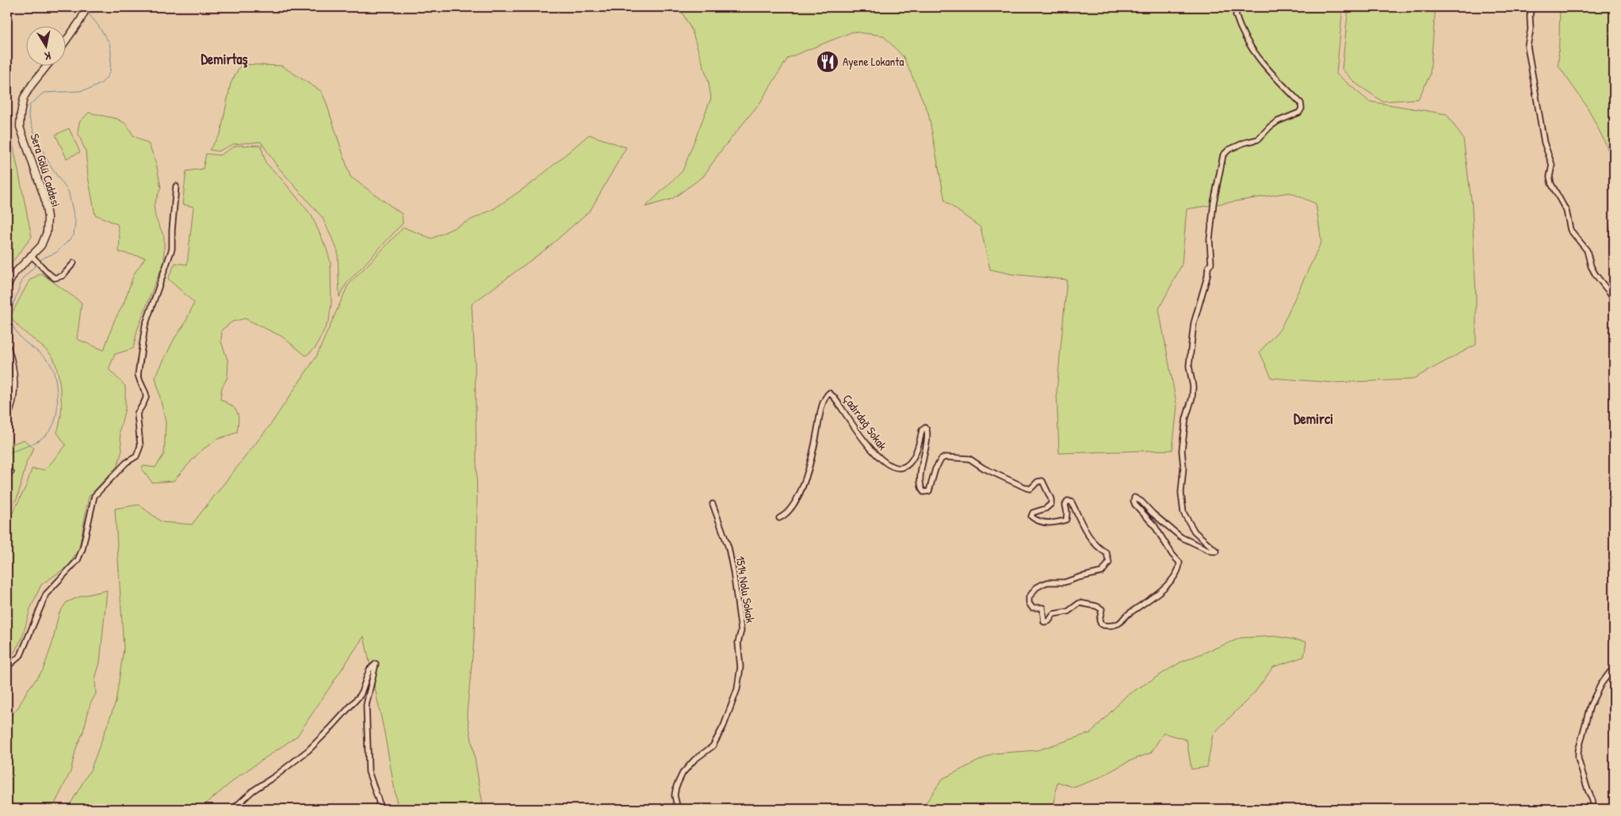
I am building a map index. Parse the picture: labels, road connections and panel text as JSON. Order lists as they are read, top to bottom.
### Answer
{
  "streets": {
    "main road": ["Sera Gölü Caddesi"],
    "street": ["Çadırdağ Sokak", "1514 Nolu Sokak"]
  },
  "districts": ["Demirtaş", "Demirci"],
  "places": {
    "restaurant": ["Ayene Lokanta"]
  },
  "north": "bottom"
}
